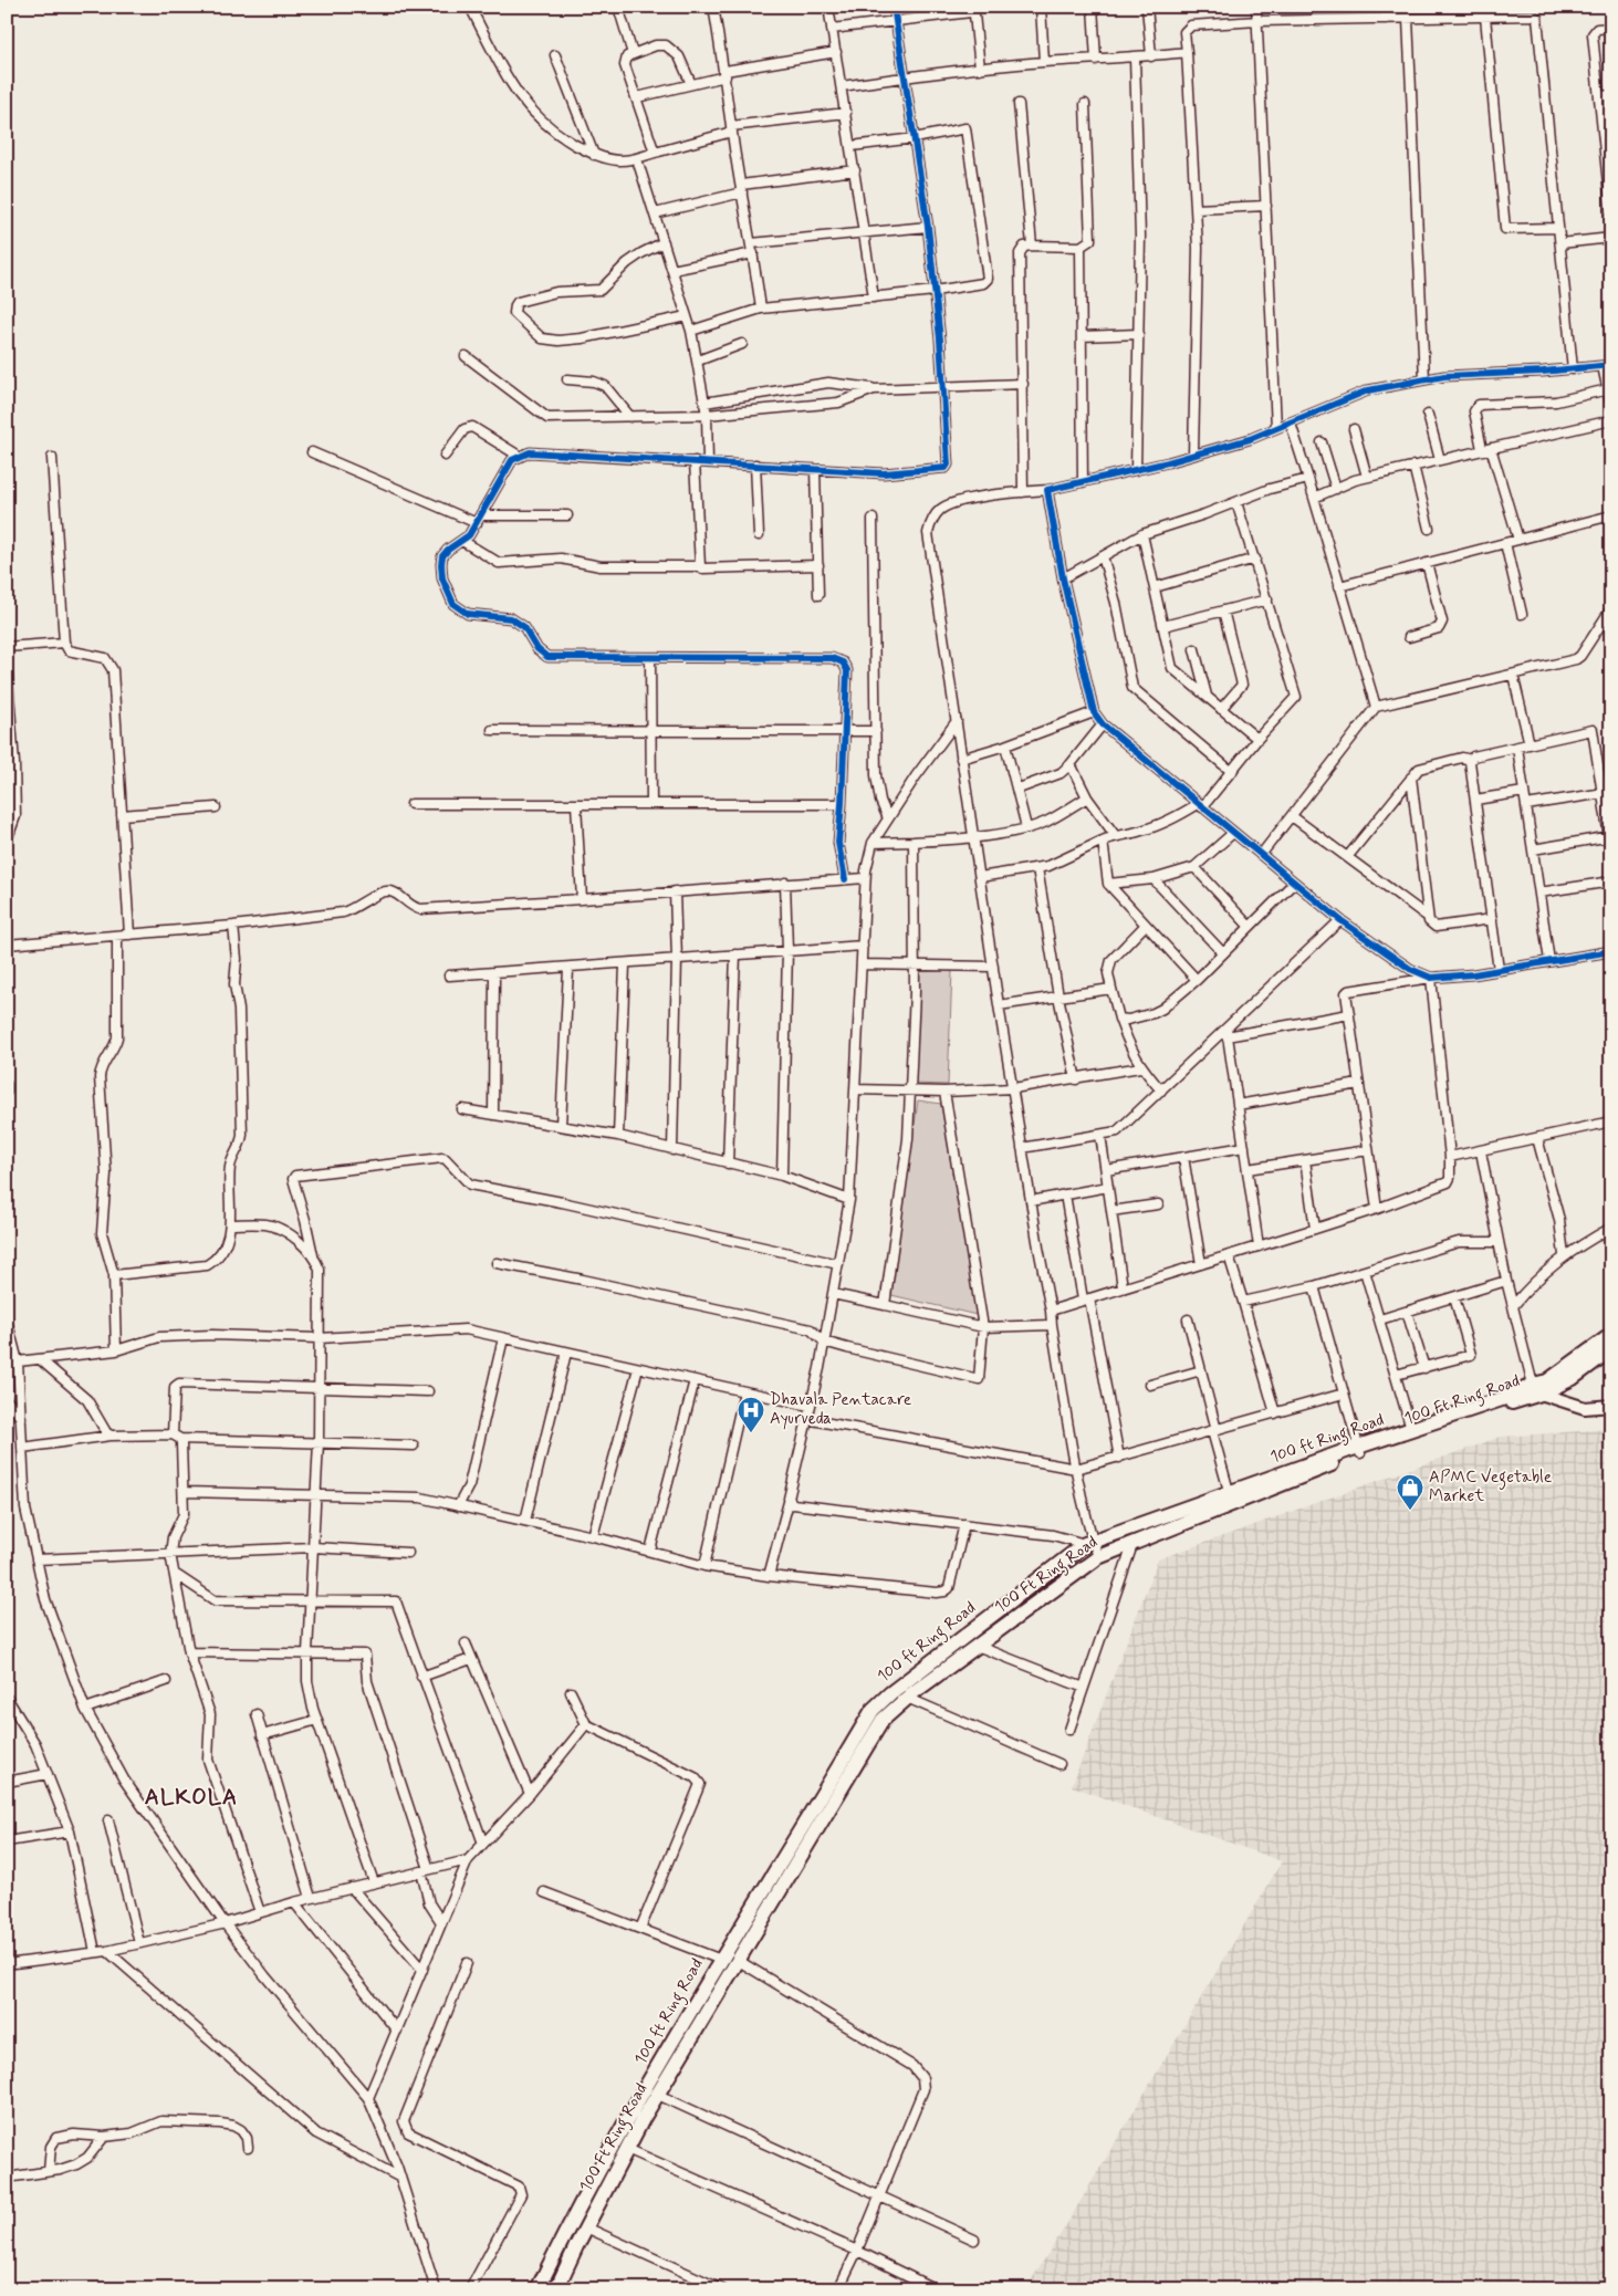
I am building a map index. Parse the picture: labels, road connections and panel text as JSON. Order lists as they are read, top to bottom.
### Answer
{
  "streets": {
    "main road": ["100 Ft Ring Road", "100 ft Ring Road"]
  },
  "crossings": [
    ["100 Ft Ring Road", "100 ft Ring Road"]
  ],
  "districts": ["ALKOLA"],
  "places": {
    "hospital": ["Dhavala Pentacare Ayurveda"],
    "shop": ["APMC Vegetable Market"]
  }
}
